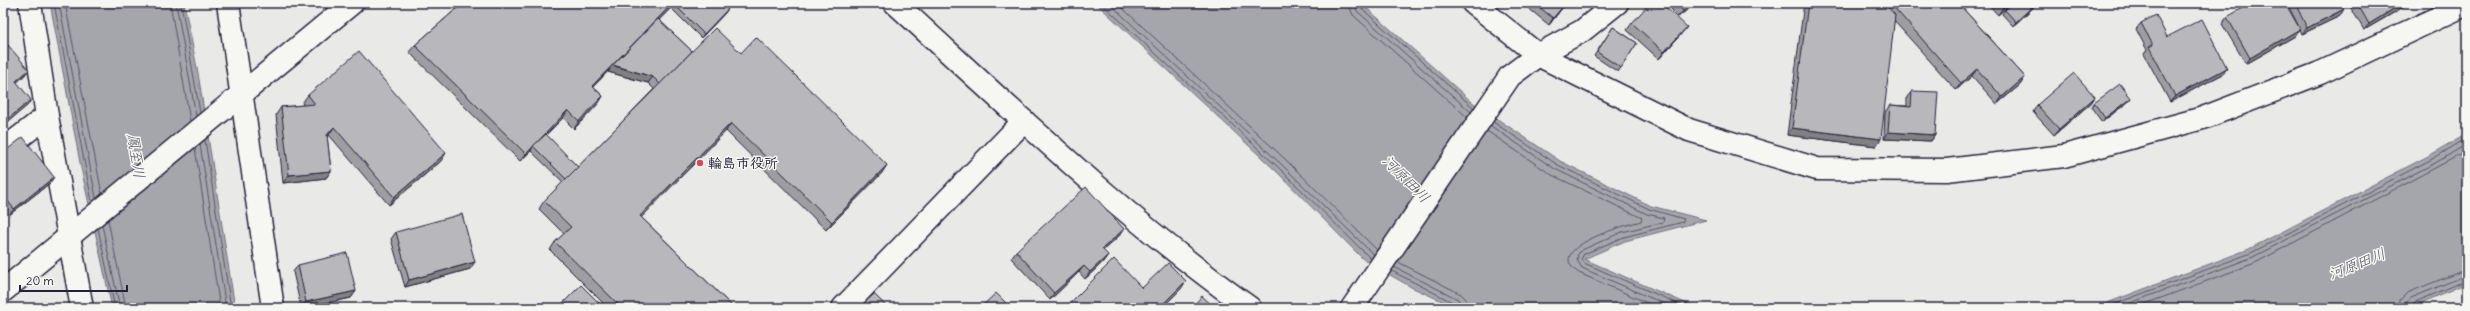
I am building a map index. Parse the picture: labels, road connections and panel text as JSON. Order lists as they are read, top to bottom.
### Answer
{
  "water": ["鳳至川", "河原田川"],
  "places": ["輪島市役所"],
  "scale_bar": "20 m"
}
